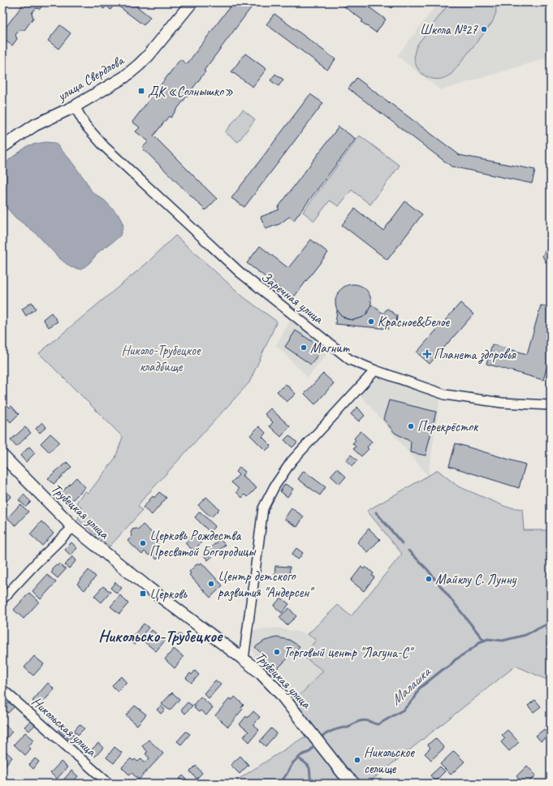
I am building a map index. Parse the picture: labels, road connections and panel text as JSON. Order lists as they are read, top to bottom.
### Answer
{
  "streets": {
    "main road": ["улица Свердлова", "Трубецкая улица"],
    "street": ["Заречная улица", "Никольская улица"]
  },
  "crossings": [
    ["улица Свердлова", "Заречная улица"]
  ],
  "districts": ["Никольско-Трубецкое"],
  "water": ["Малашка"],
  "parks": ["Николо-Трубецкое кладбище"],
  "places": {
    "other": [
      "Школа №27",
      "Красное&Белое",
      "Магнит",
      "Перекрёсток",
      "Церковь Рождества Пресвятой Богородицы",
      "Майклу С. Лунну",
      "Центр детского развития \"Андерсен\"",
      "Торговый центр \"Лагуна-С\"",
      "Никольское селище"
    ],
    "transit": ["ДК «Солнышко»", "Церковь"],
    "health": ["Планета здоровья"]
  }
}
